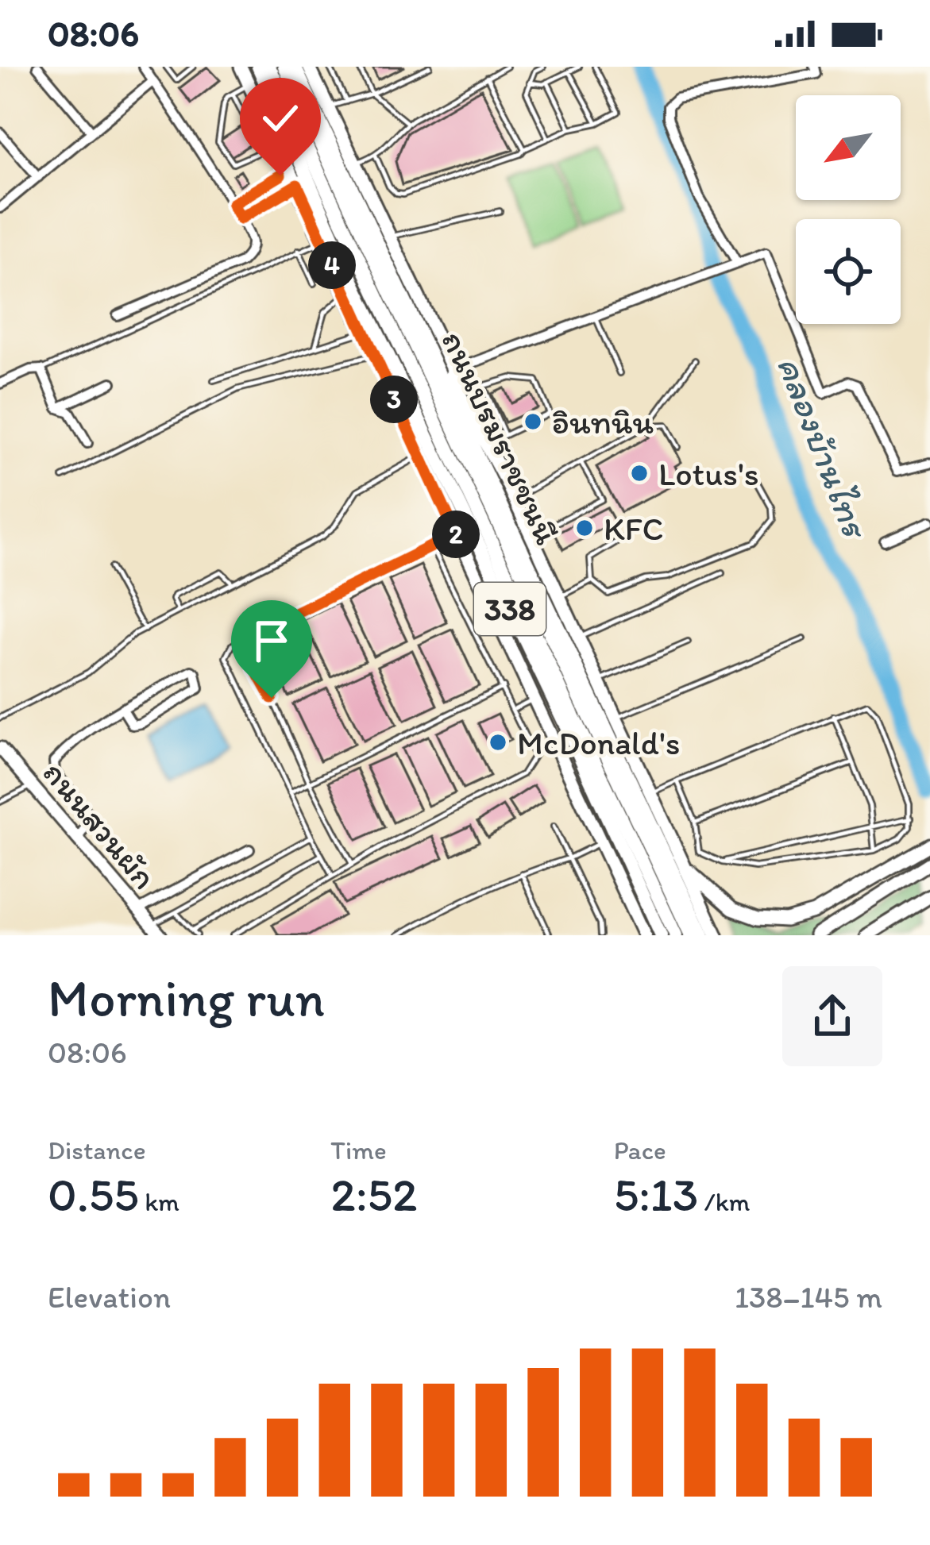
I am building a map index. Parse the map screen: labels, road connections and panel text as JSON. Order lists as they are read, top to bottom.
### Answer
{
  "streets": {
    "main road": ["ถนนบรมราชชนนี", "338"],
    "street": ["ถนนสวนผัก"]
  },
  "crossings": [
    ["ถนนบรมราชชนนี", "338"]
  ],
  "water": ["คลองบ้านไทร"],
  "places": [
    "อินทนิน",
    "Lotus's",
    "KFC",
    "McDonald's"
  ],
  "north": "bottom left",
  "page": {
    "status": "08:06",
    "pins": ["4", "3", "2"],
    "heading": ["Morning run", "08:06"],
    "stats": [
      ["Distance", "0.55 km"],
      ["Time", "2:52"],
      ["Pace", "5:13 /km"]
    ],
    "chart": ["Elevation", "138–145 m"]
  }
}
